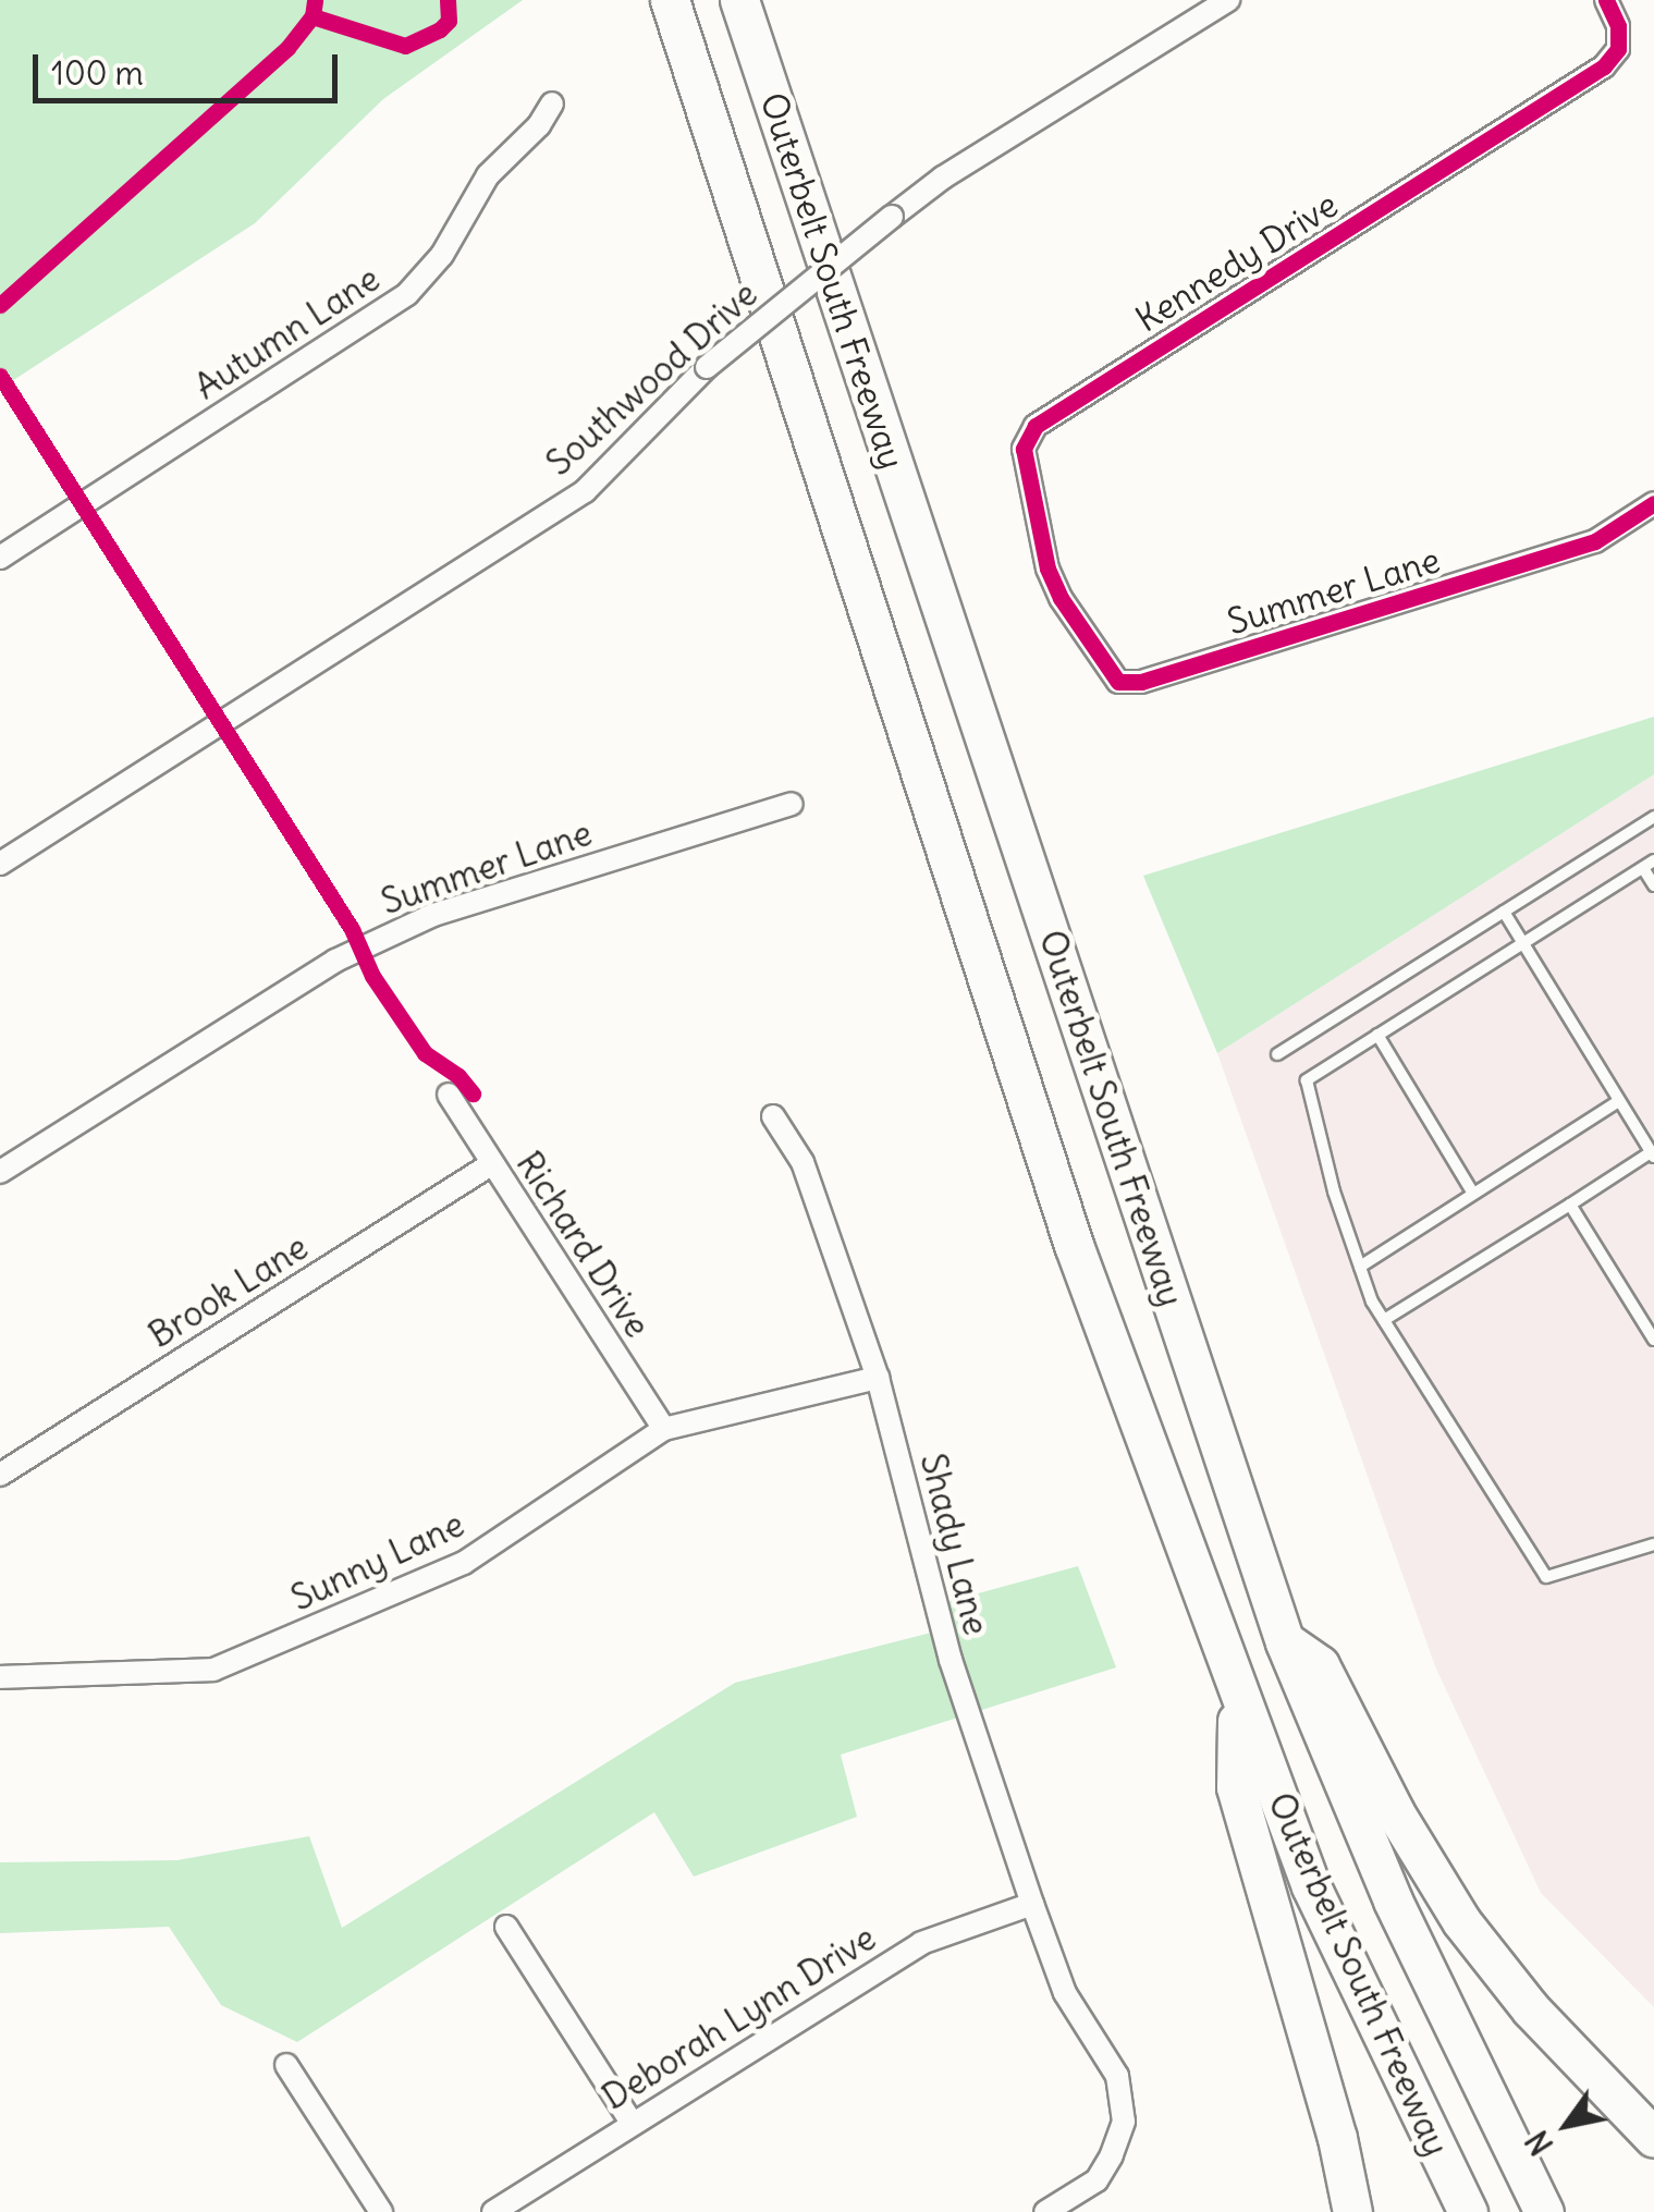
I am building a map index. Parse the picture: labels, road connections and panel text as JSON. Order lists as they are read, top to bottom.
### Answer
{
  "streets": {
    "highway": ["Outerbelt South Freeway"],
    "street": [
      "Kennedy Drive",
      "Autumn Lane",
      "Southwood Drive",
      "Summer Lane",
      "Richard Drive",
      "Brook Lane",
      "Shady Lane",
      "Sunny Lane",
      "Deborah Lynn Drive"
    ]
  },
  "crossings": [
    ["Kennedy Drive", "Summer Lane"],
    ["Richard Drive", "Brook Lane"],
    ["Richard Drive", "Sunny Lane"],
    ["Shady Lane", "Sunny Lane"],
    ["Shady Lane", "Deborah Lynn Drive"]
  ],
  "scale_bar": "100 m",
  "north": "bottom left"
}
